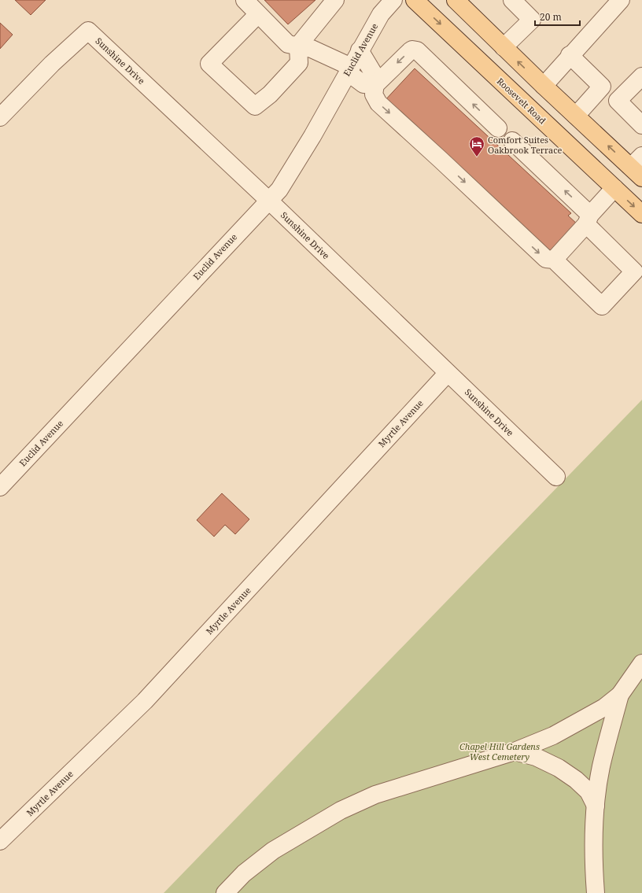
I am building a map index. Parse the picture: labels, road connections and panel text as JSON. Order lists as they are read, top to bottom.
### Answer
{
  "streets": {
    "main road": ["Roosevelt Road"],
    "street": ["Euclid Avenue", "Sunshine Drive", "Myrtle Avenue"]
  },
  "crossings": [
    ["Euclid Avenue", "Sunshine Drive"],
    ["Sunshine Drive", "Myrtle Avenue"]
  ],
  "parks": ["Chapel Hill Gardens West Cemetery"],
  "places": {
    "hotel": ["Comfort Suites Oakbrook Terrace"]
  },
  "scale_bar": "20 m"
}
